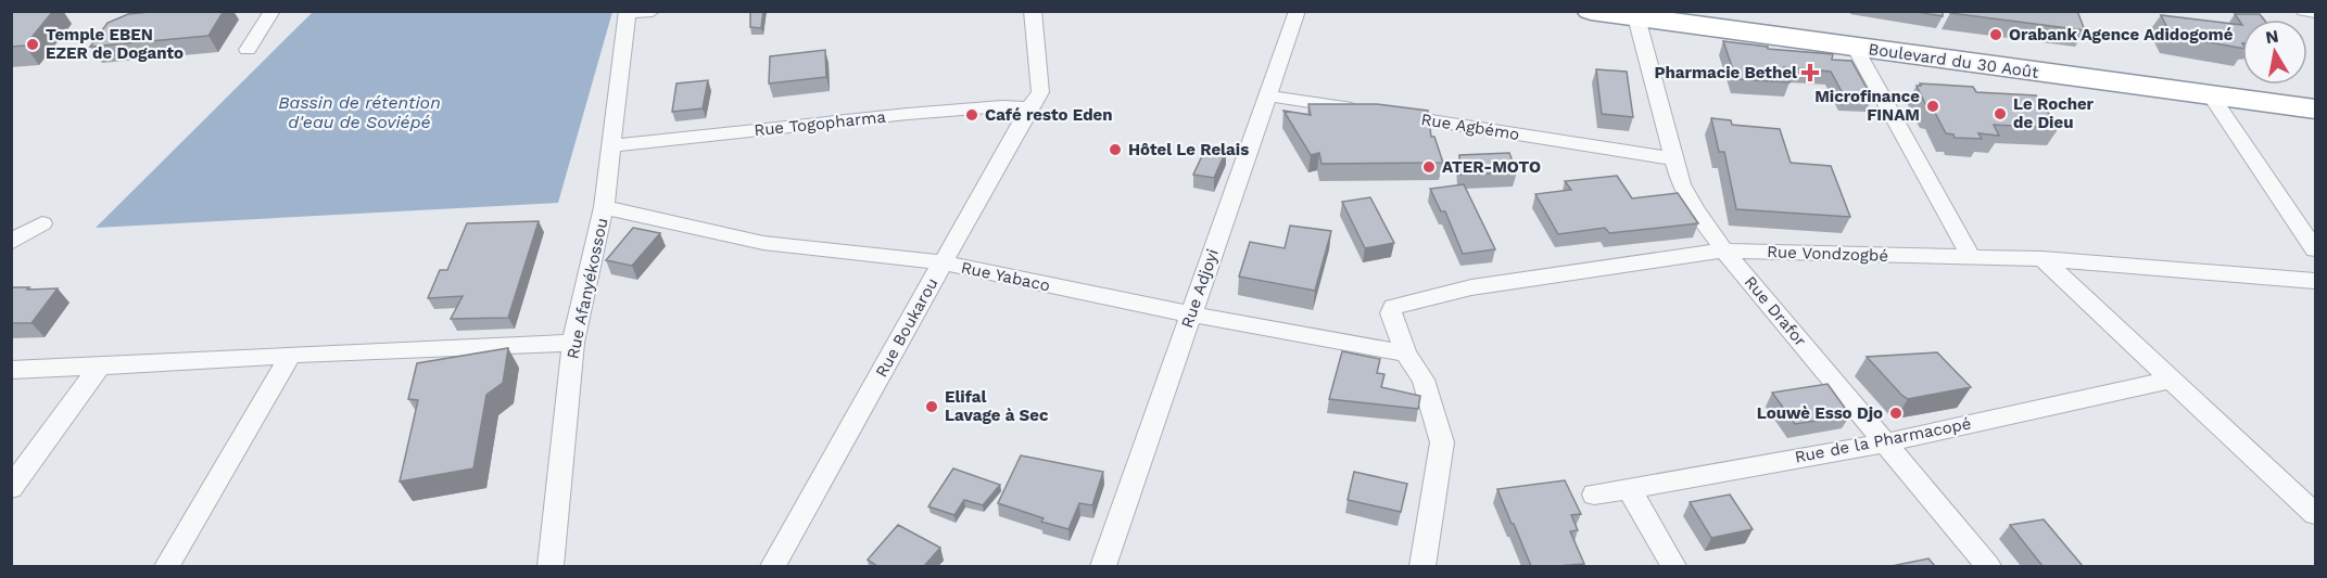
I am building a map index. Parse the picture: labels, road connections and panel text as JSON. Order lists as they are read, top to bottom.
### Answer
{
  "streets": {
    "highway": ["Boulevard du 30 Août"],
    "street": [
      "Rue Togopharma",
      "Rue Agbémo",
      "Rue Vondzogbé",
      "Rue Yabaco",
      "Rue Afanyékossou",
      "Rue Adjoyi",
      "Rue Drafor",
      "Rue Boukarou",
      "Rue de la Pharmacopé"
    ]
  },
  "crossings": [
    ["Boulevard du 30 Août", "Rue Drafor"],
    ["Rue Togopharma", "Rue Afanyékossou"],
    ["Rue Togopharma", "Rue Boukarou"],
    ["Rue Agbémo", "Rue Adjoyi"],
    ["Rue Agbémo", "Rue Drafor"],
    ["Rue Vondzogbé", "Rue Yabaco"],
    ["Rue Vondzogbé", "Rue Drafor"],
    ["Rue Yabaco", "Rue Afanyékossou"],
    ["Rue Yabaco", "Rue Adjoyi"],
    ["Rue Yabaco", "Rue Boukarou"],
    ["Rue Drafor", "Rue de la Pharmacopé"]
  ],
  "water": ["Bassin de rétention d'eau de Soviépé"],
  "places": {
    "other": [
      "Orabank Agence Adidogomé",
      "Temple EBEN EZER de Doganto",
      "Microfinance FINAM",
      "Le Rocher de Dieu",
      "Café resto Eden",
      "Hôtel Le Relais",
      "ATER-MOTO",
      "Elifal Lavage à Sec",
      "Louwè Esso Djo"
    ],
    "health": ["Pharmacie Bethel"]
  },
  "north": "top"
}
